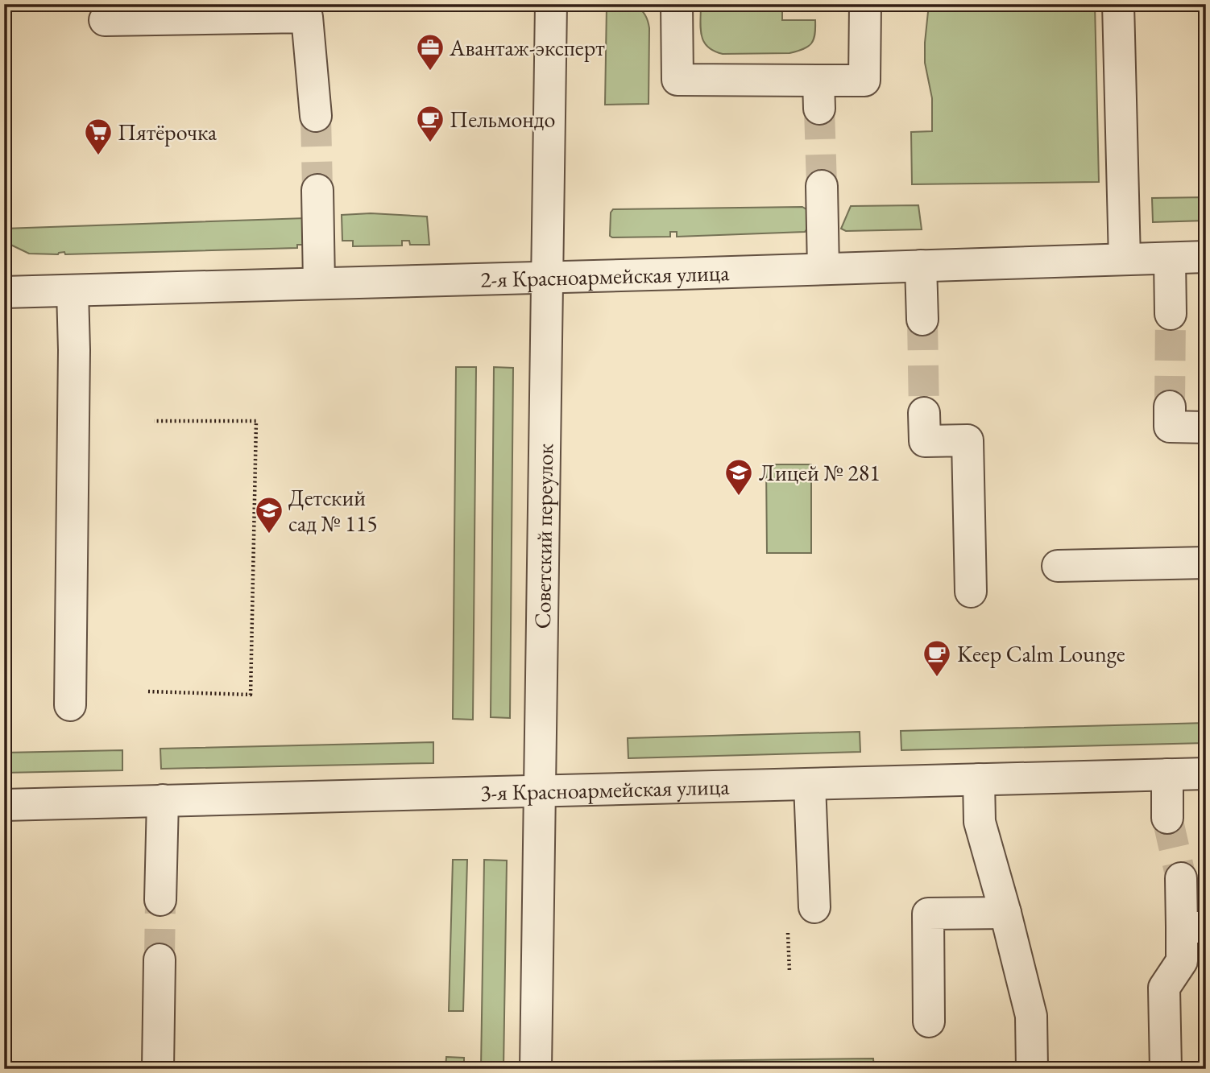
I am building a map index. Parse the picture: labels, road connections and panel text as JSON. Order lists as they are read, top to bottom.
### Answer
{
  "streets": {
    "street": ["2-я Красноармейская улица", "Советский переулок", "3-я Красноармейская улица"]
  },
  "crossings": [
    ["2-я Красноармейская улица", "Советский переулок"],
    ["Советский переулок", "3-я Красноармейская улица"]
  ],
  "places": {
    "office": ["Авантаж-эксперт"],
    "cafe": ["Пельмондо", "Keep Calm Lounge"],
    "supermarket": ["Пятёрочка"],
    "school or university": ["Лицей № 281", "Детский сад № 115"]
  }
}
